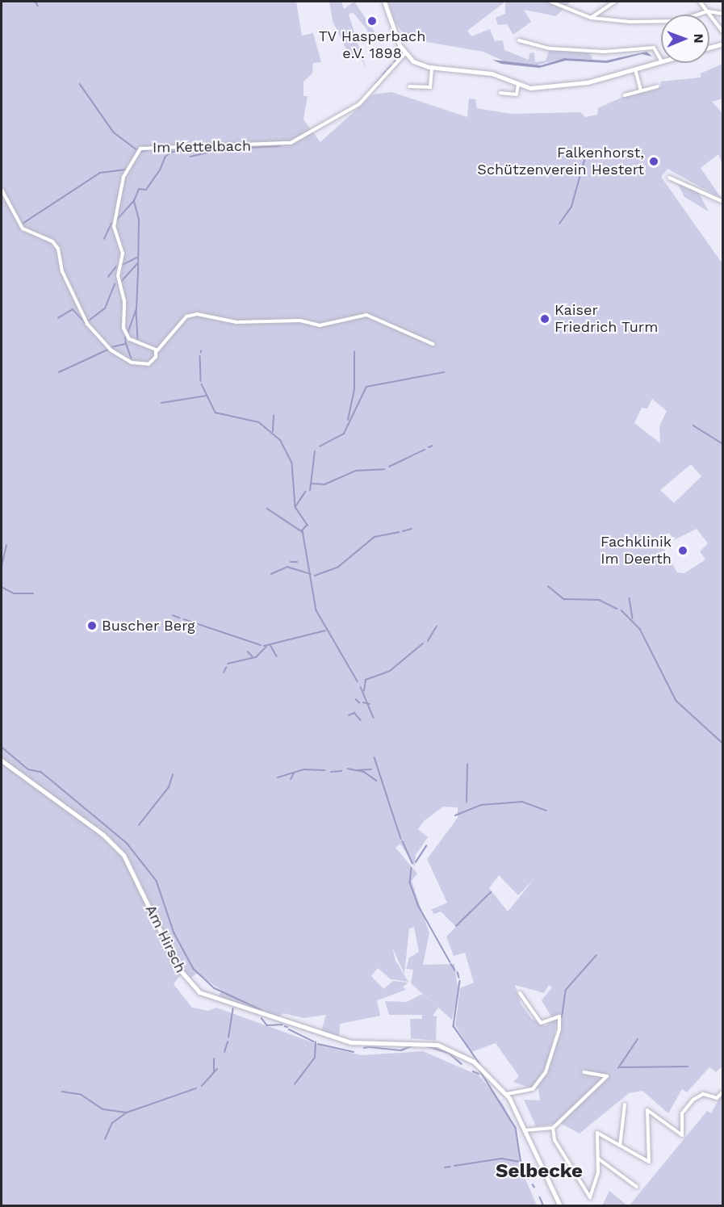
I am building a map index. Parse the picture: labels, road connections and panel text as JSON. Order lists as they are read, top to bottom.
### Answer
{
  "streets": {
    "main road": ["Am Hirsch"],
    "street": ["Im Kettelbach"]
  },
  "districts": ["Selbecke"],
  "places": [
    "TV Hasperbach e.V. 1898",
    "Falkenhorst, Schützenverein Hestert",
    "Kaiser Friedrich Turm",
    "Fachklinik Im Deerth",
    "Buscher Berg"
  ],
  "north": "right"
}
